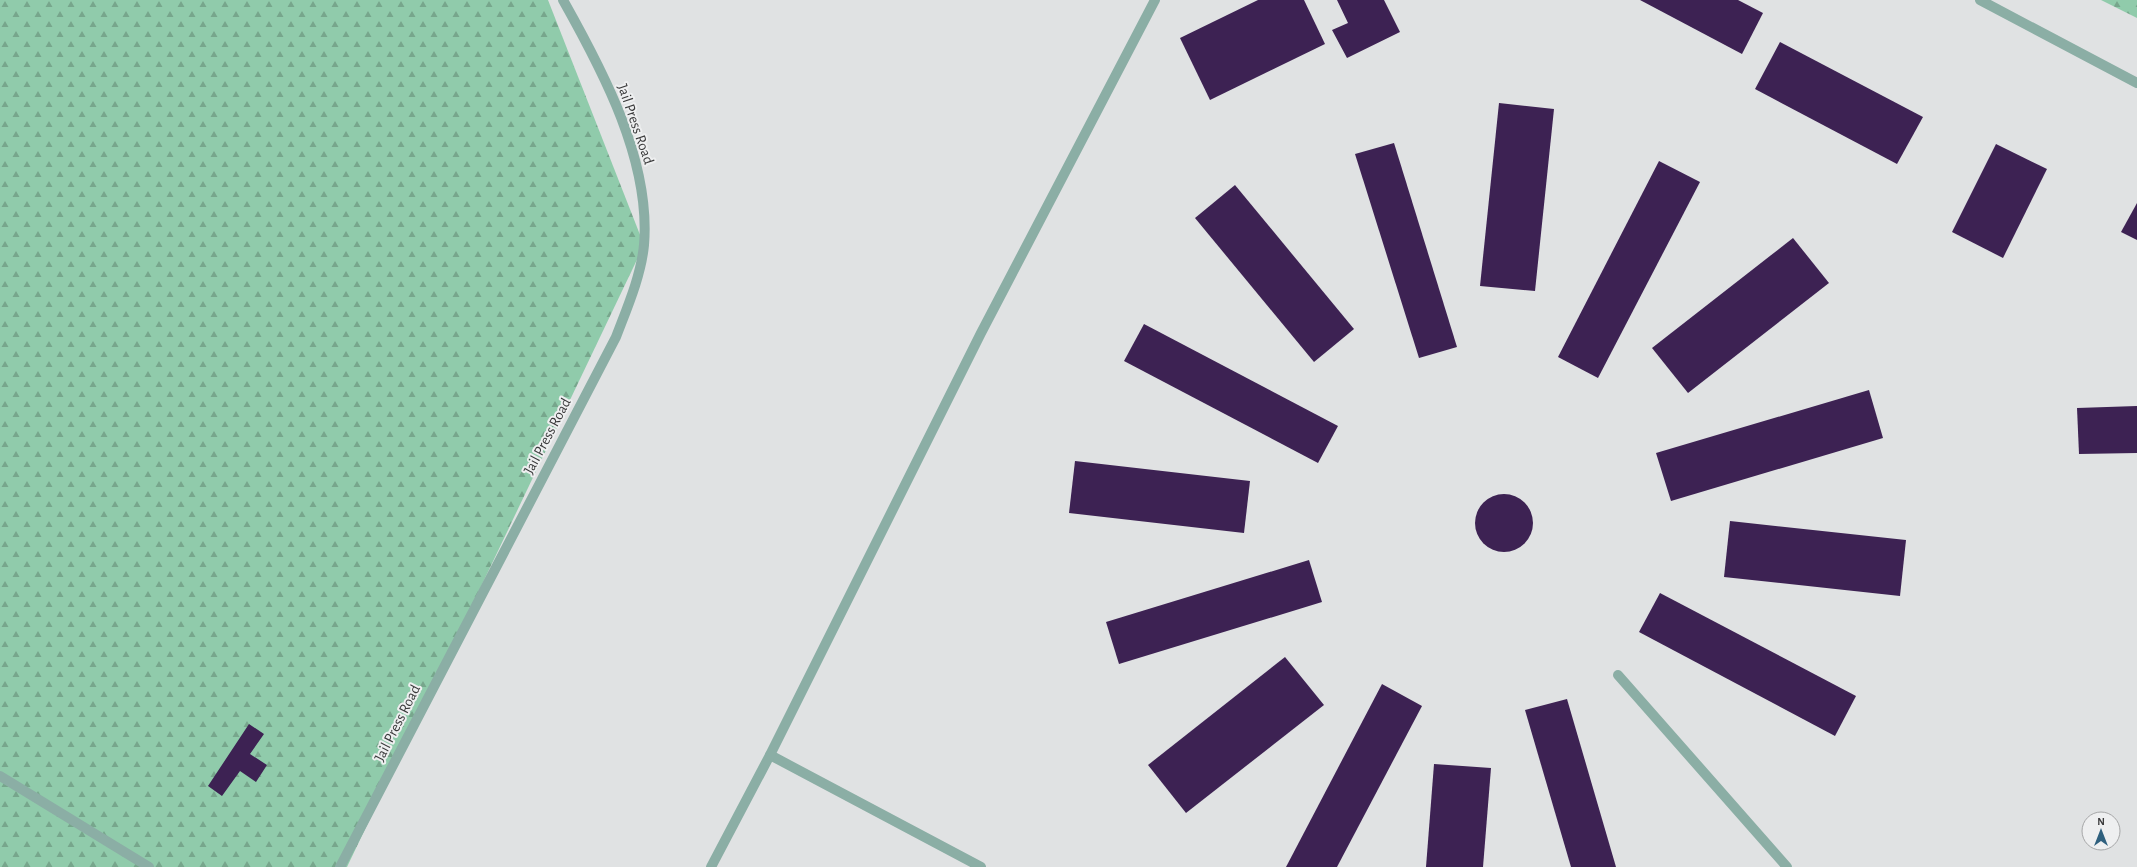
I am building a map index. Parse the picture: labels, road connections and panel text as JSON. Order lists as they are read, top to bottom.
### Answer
{
  "streets": {
    "lane": ["Jail Press Road"]
  },
  "north": "top"
}
